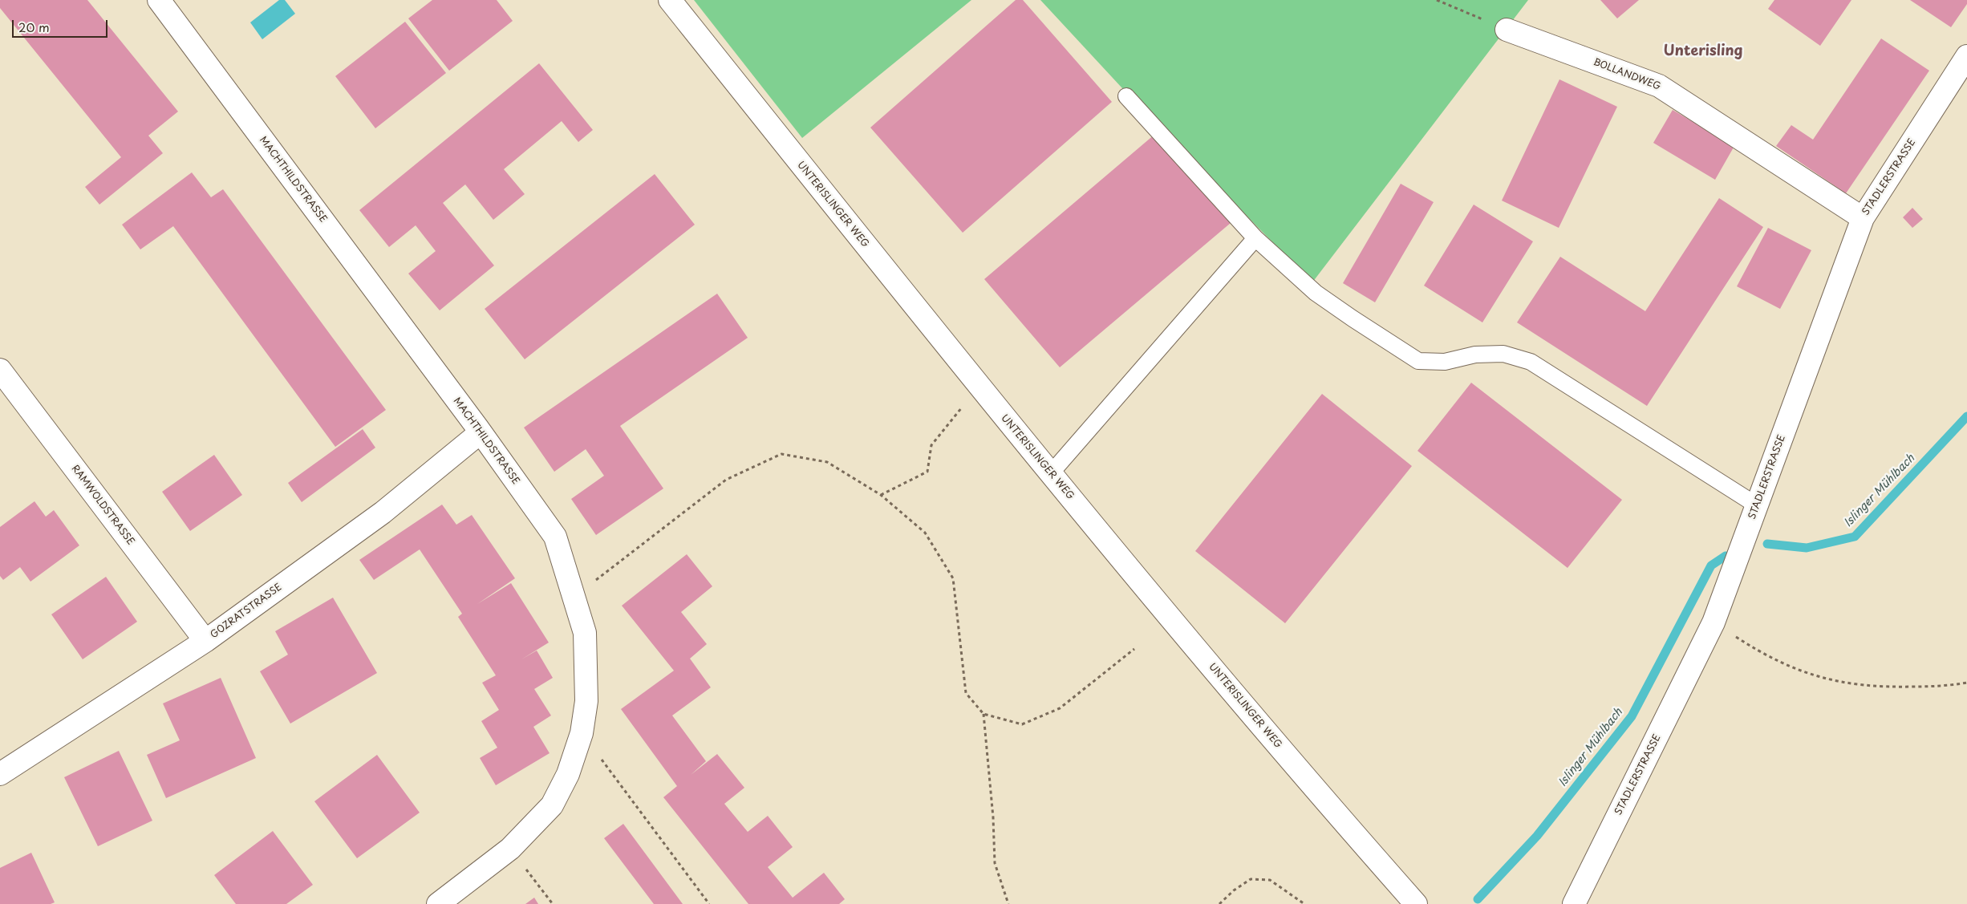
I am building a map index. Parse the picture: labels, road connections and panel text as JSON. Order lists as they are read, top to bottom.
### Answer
{
  "streets": {
    "street": [
      "BOLLANDWEG",
      "STADLERSTRASSE",
      "MACHTHILDSTRASSE",
      "UNTERISLINGER WEG",
      "RAMWOLDSTRASSE",
      "GOZRATSTRASSE"
    ]
  },
  "crossings": [
    ["BOLLANDWEG", "STADLERSTRASSE"],
    ["MACHTHILDSTRASSE", "GOZRATSTRASSE"],
    ["RAMWOLDSTRASSE", "GOZRATSTRASSE"]
  ],
  "districts": ["Unterisling"],
  "water": ["Islinger Mühlbach"],
  "scale_bar": "20 m"
}
